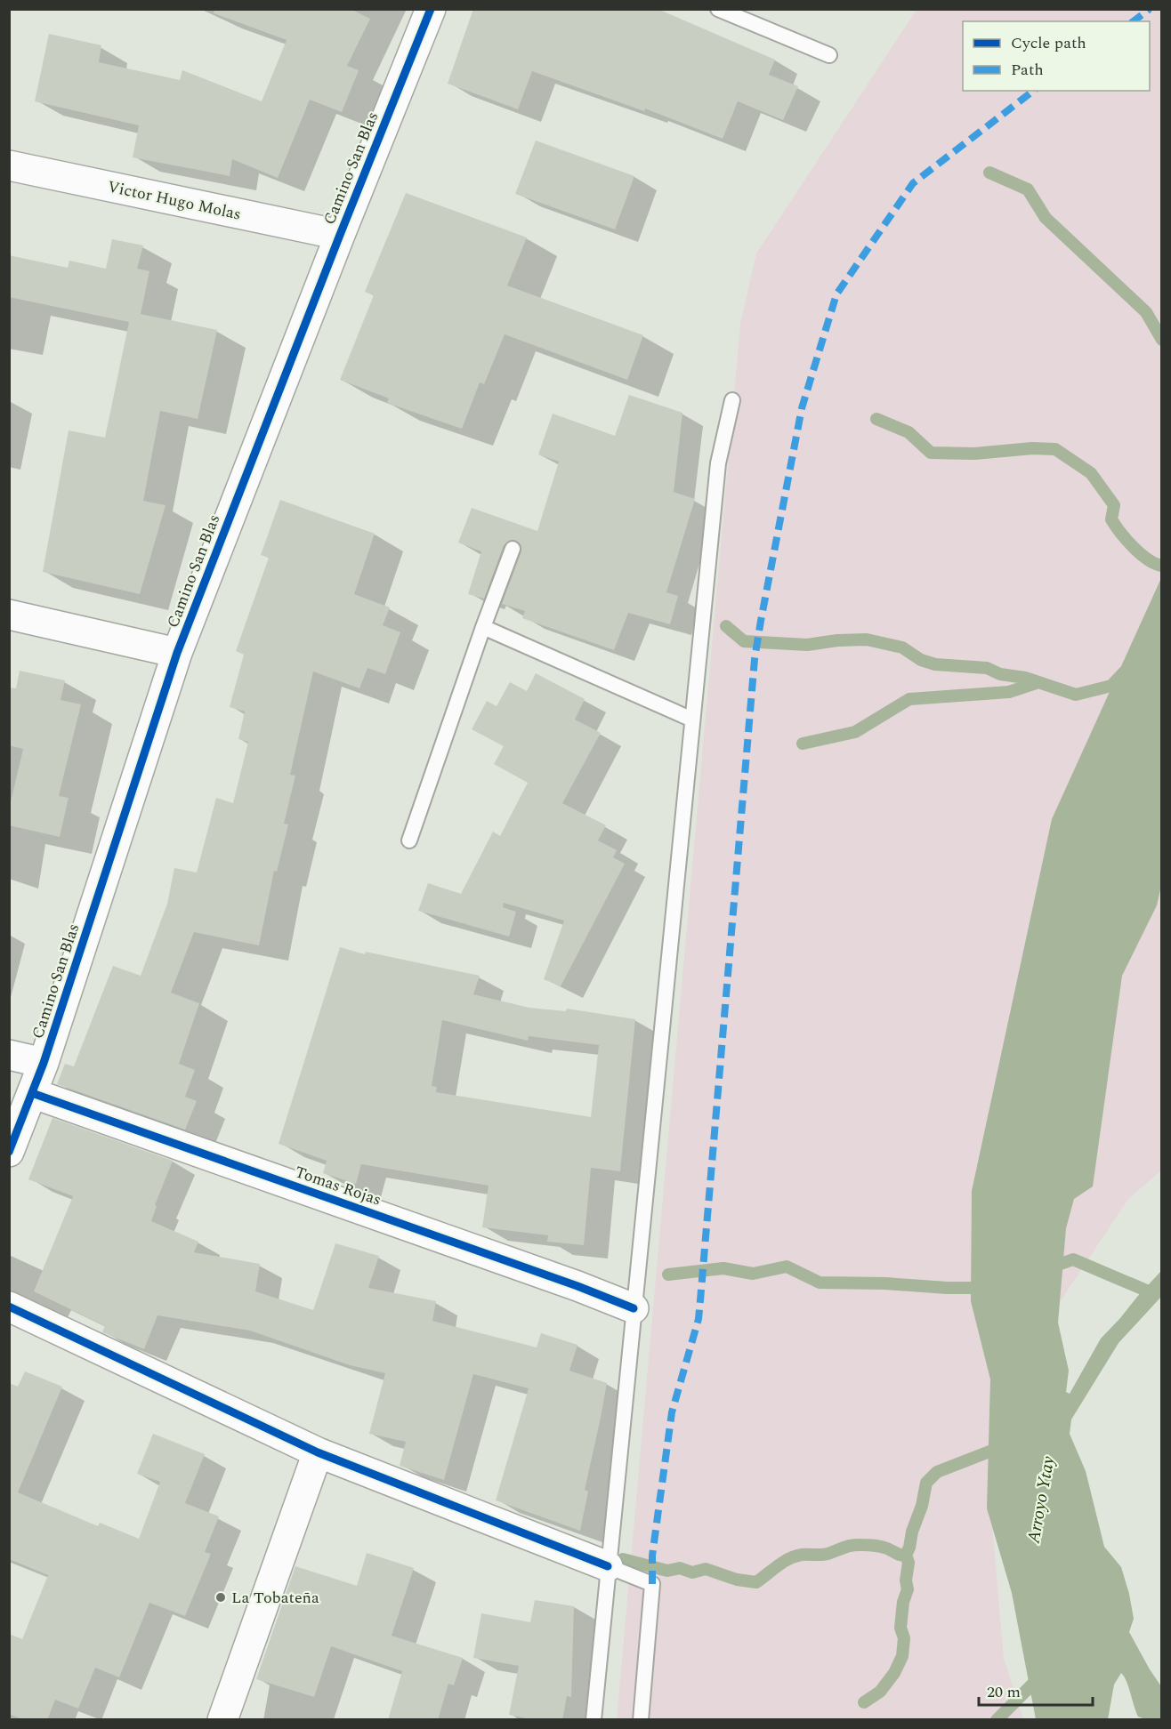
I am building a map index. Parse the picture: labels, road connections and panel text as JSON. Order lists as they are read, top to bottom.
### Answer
{
  "streets": {
    "street": ["Camino San Blas", "Victor Hugo Molas", "Tomas Rojas"]
  },
  "crossings": [
    ["Camino San Blas", "Victor Hugo Molas"],
    ["Camino San Blas", "Tomas Rojas"]
  ],
  "water": ["Arroyo Ytay"],
  "places": ["La Tobateña"],
  "legend": ["Cycle path", "Path"],
  "scale_bar": "20 m"
}
